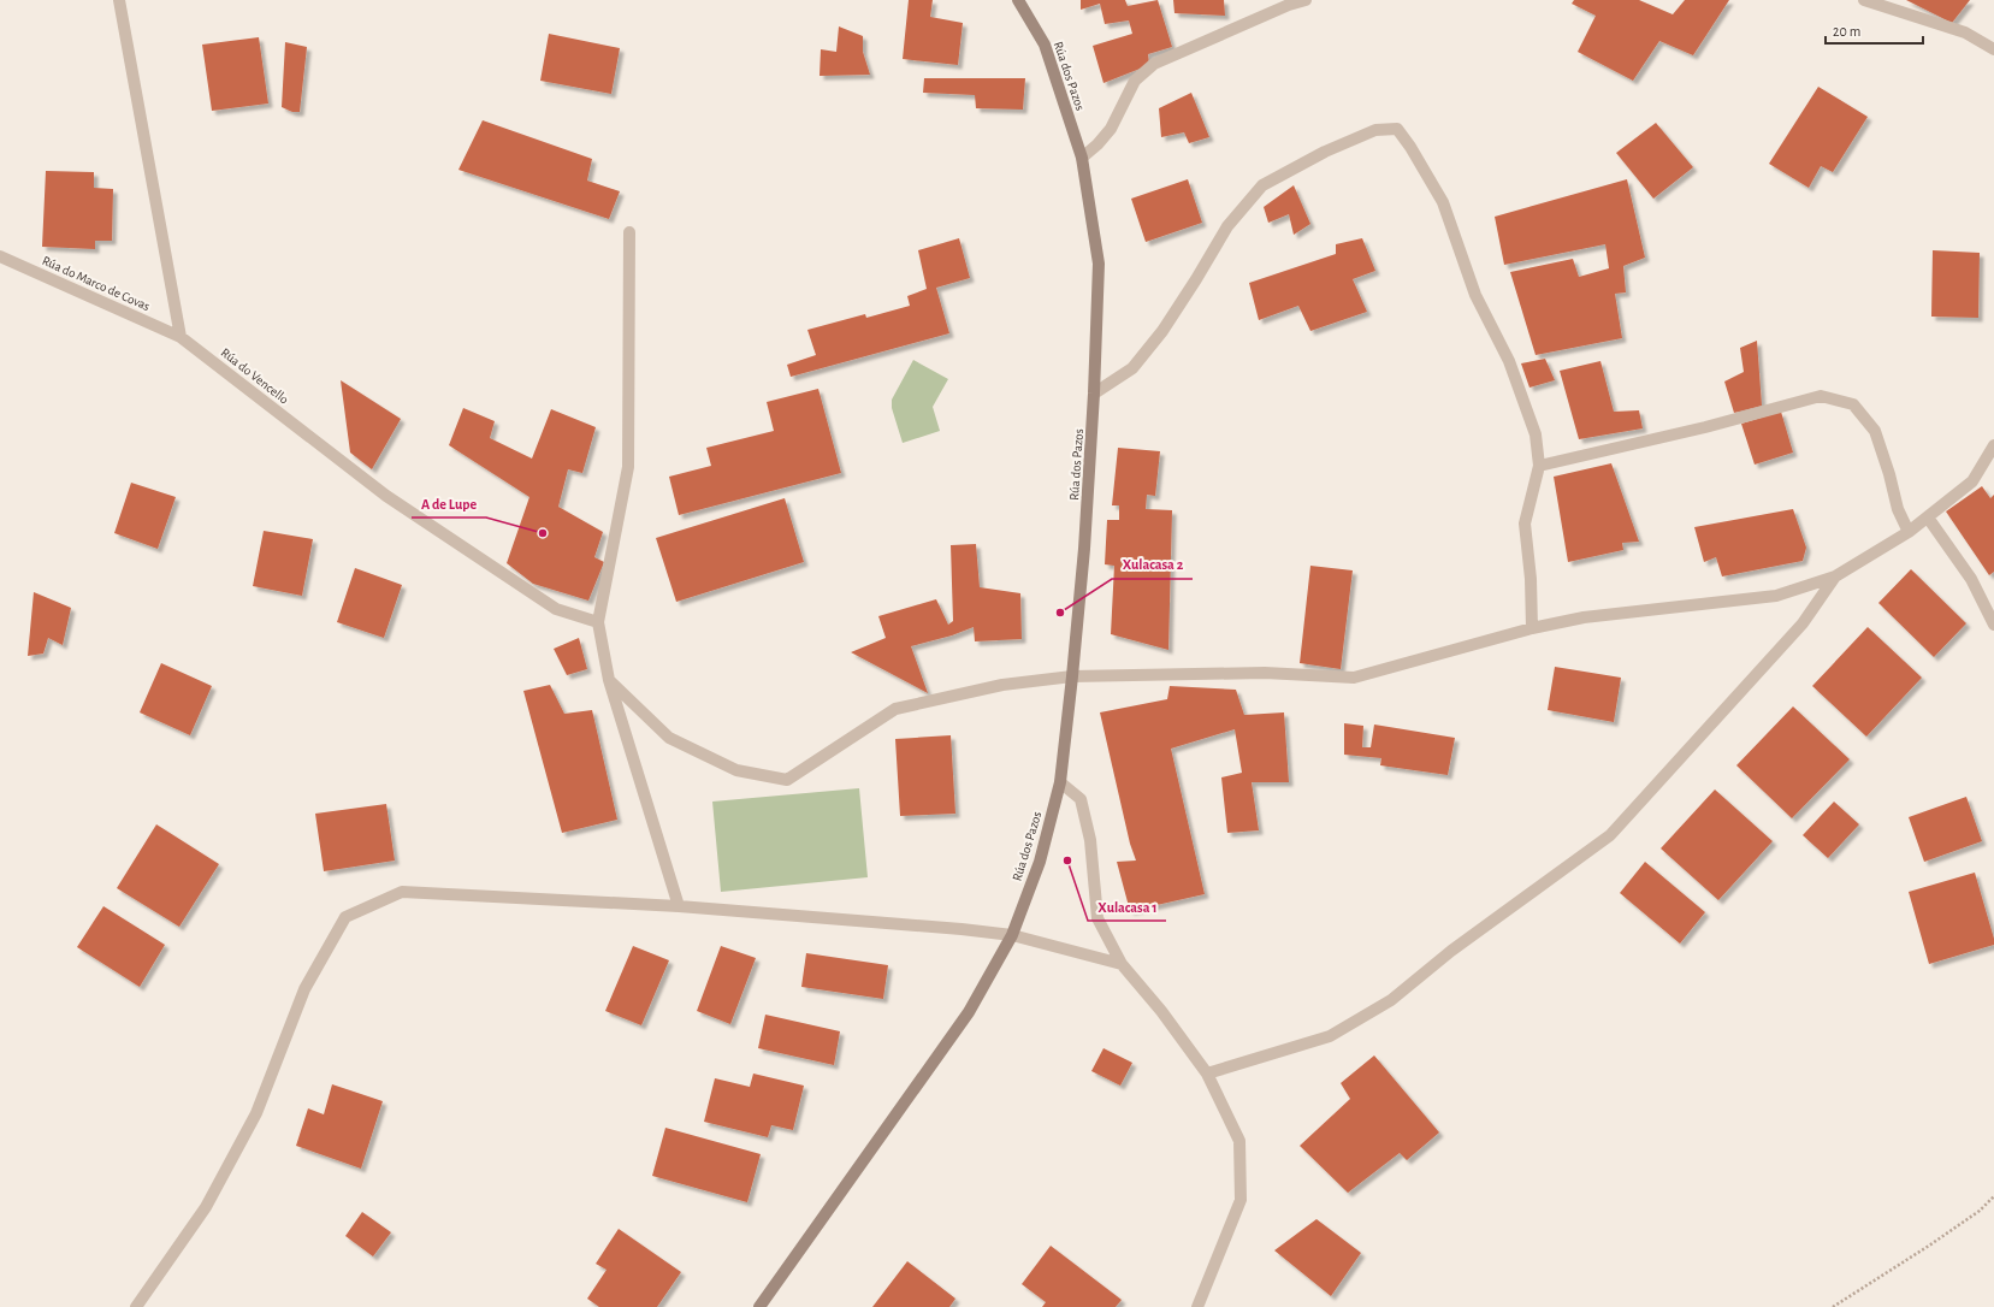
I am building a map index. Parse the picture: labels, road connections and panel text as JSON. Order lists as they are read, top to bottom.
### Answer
{
  "streets": {
    "street": ["Rúa dos Pazos", "Rúa do Marco de Covas", "Rúa do Vencello"]
  },
  "crossings": [
    ["Rúa do Marco de Covas", "Rúa do Vencello"]
  ],
  "places": ["A de Lupe", "Xulacasa 2", "Xulacasa 1"],
  "scale_bar": "20 m"
}
